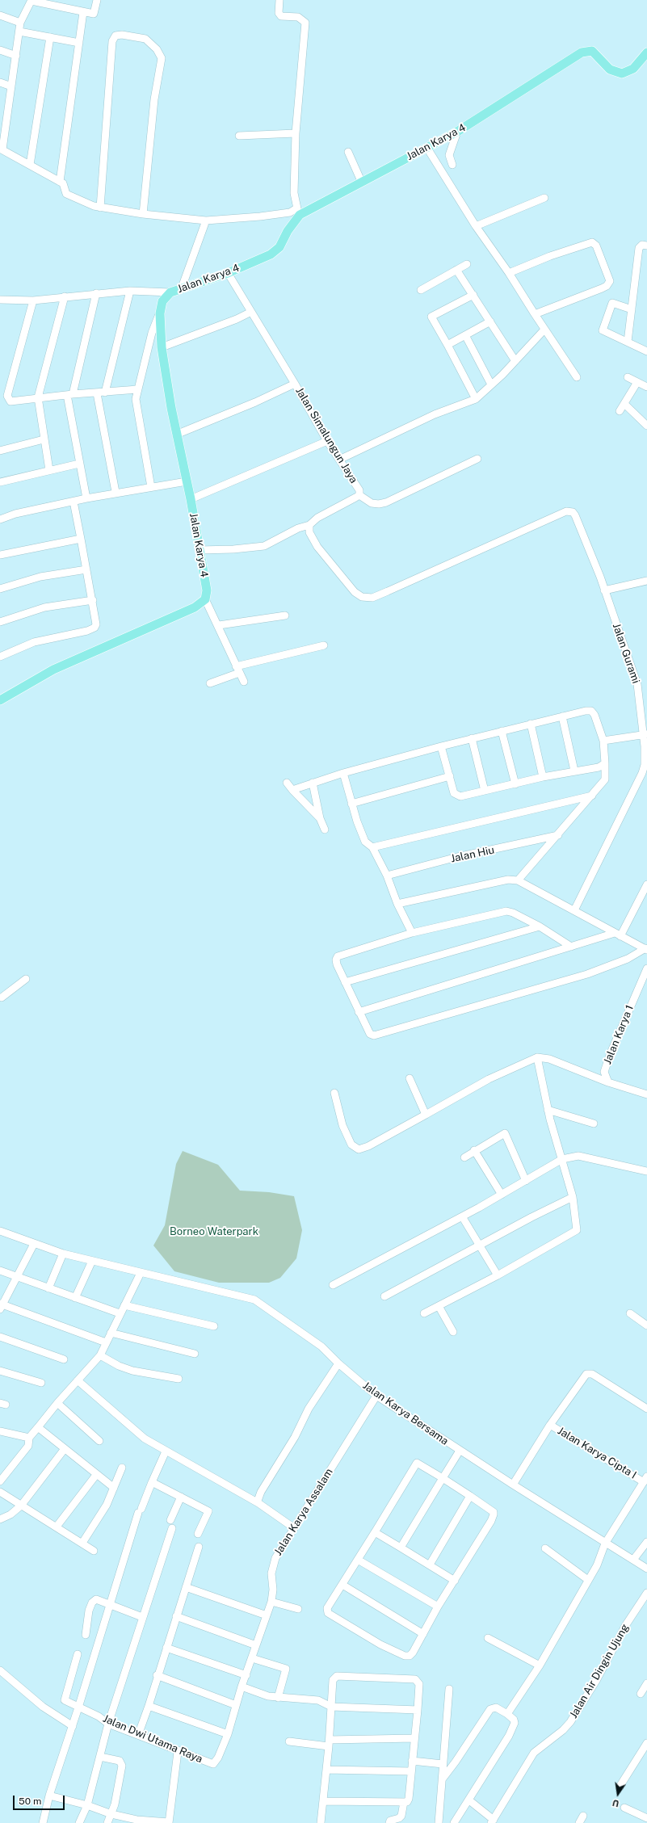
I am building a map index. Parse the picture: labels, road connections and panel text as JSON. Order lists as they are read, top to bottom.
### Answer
{
  "streets": {
    "main road": ["Jalan Karya 4"],
    "street": [
      "Jalan Simalungun Jaya",
      "Jalan Gurami",
      "Jalan Hiu",
      "Jalan Karya 1",
      "Jalan Karya Bersama",
      "Jalan Karya Cipta I",
      "Jalan Karya Assalam",
      "Jalan Air Dingin Ujung",
      "Jalan Dwi Utama Raya"
    ]
  },
  "crossings": [
    ["Jalan Karya 4", "Jalan Simalungun Jaya"],
    ["Jalan Simalungun Jaya", "Jalan Gurami"],
    ["Jalan Karya Bersama", "Jalan Karya Assalam"],
    ["Jalan Karya Assalam", "Jalan Dwi Utama Raya"]
  ],
  "parks": ["Borneo Waterpark"],
  "scale_bar": "50 m",
  "north": "bottom"
}
